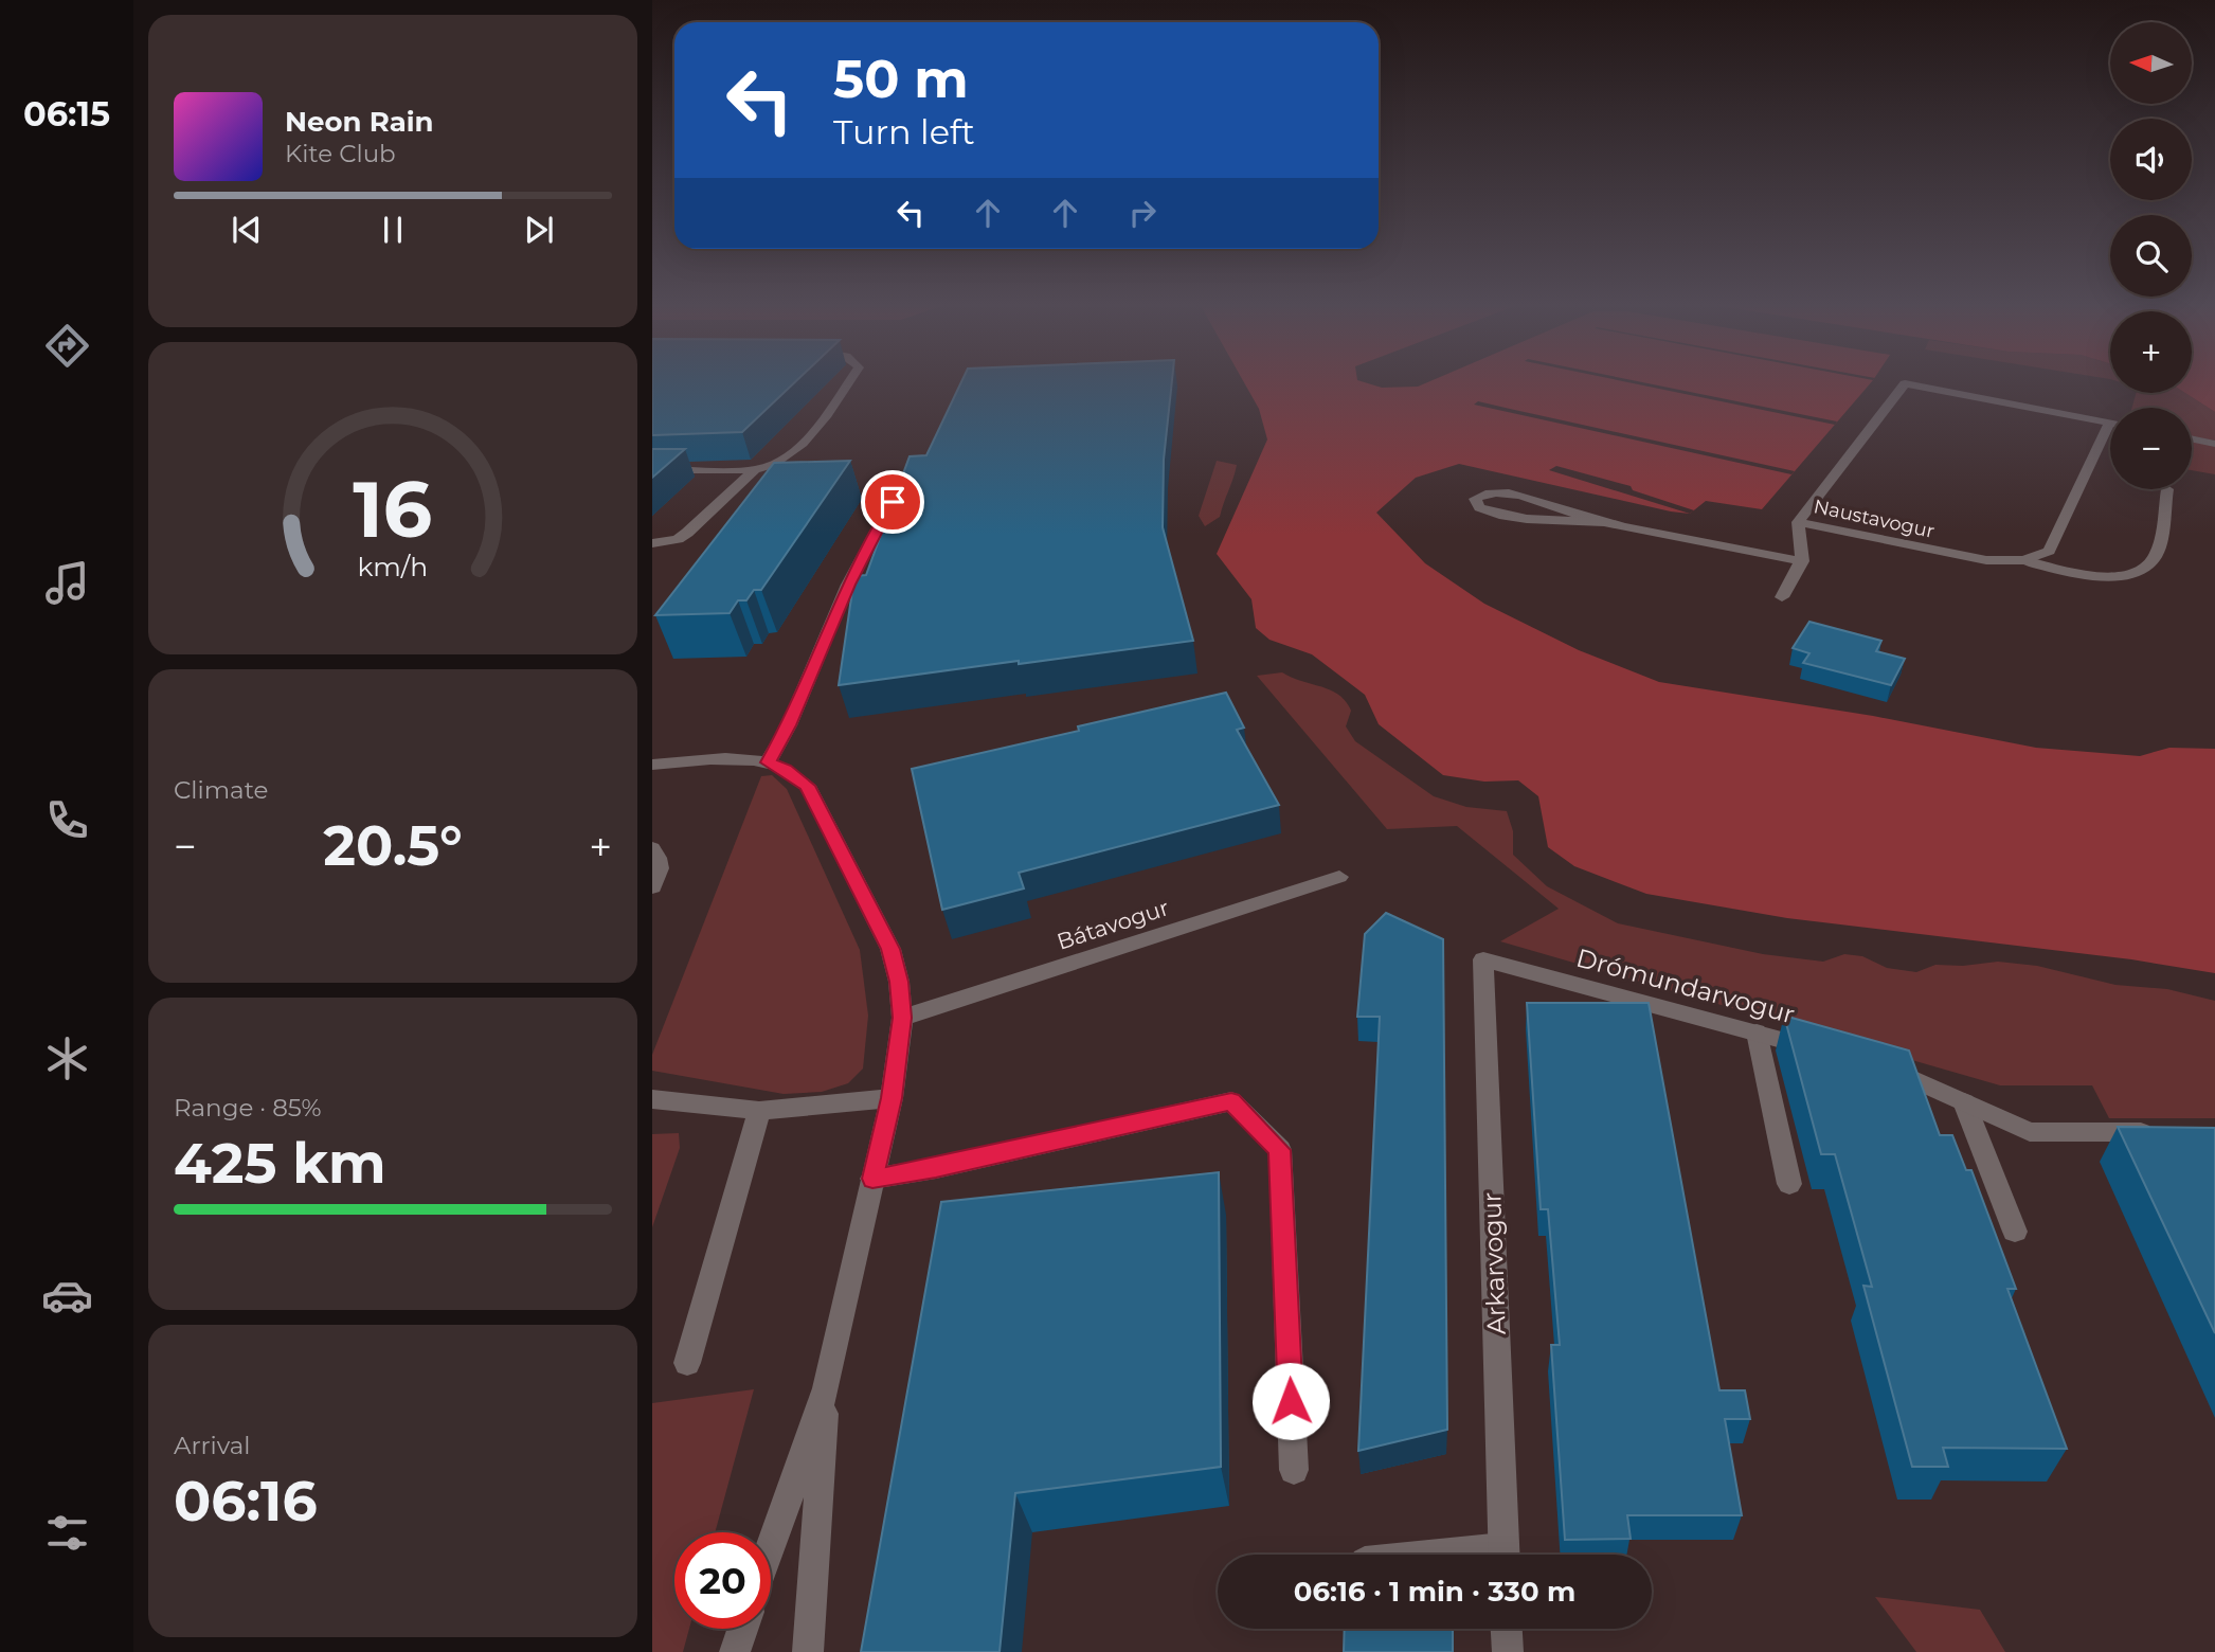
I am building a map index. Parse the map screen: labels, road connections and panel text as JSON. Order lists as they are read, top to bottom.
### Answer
{
  "streets": {
    "street": [
      "Naustavogur",
      "Bátavogur",
      "Drómundarvogur",
      "Arkarvogur"
    ]
  },
  "crossings": [
    ["Drómundarvogur", "Arkarvogur"]
  ],
  "north": "left",
  "page": {
    "tabs": "06:15",
    "map_buttons": ["+", "−"],
    "turn": ["50 m", "Turn left"],
    "song": ["Neon Rain", "Kite Club"],
    "tile": [
      "Climate",
      ["Range · 85%", "425 km"],
      ["Arrival", "06:16"]
    ],
    "heat": ["−", "20.5°", "+"],
    "limit": "20",
    "trip": "06:16 · 1 min · 330 m",
    "gauge": ["16", "km/h"]
  }
}
